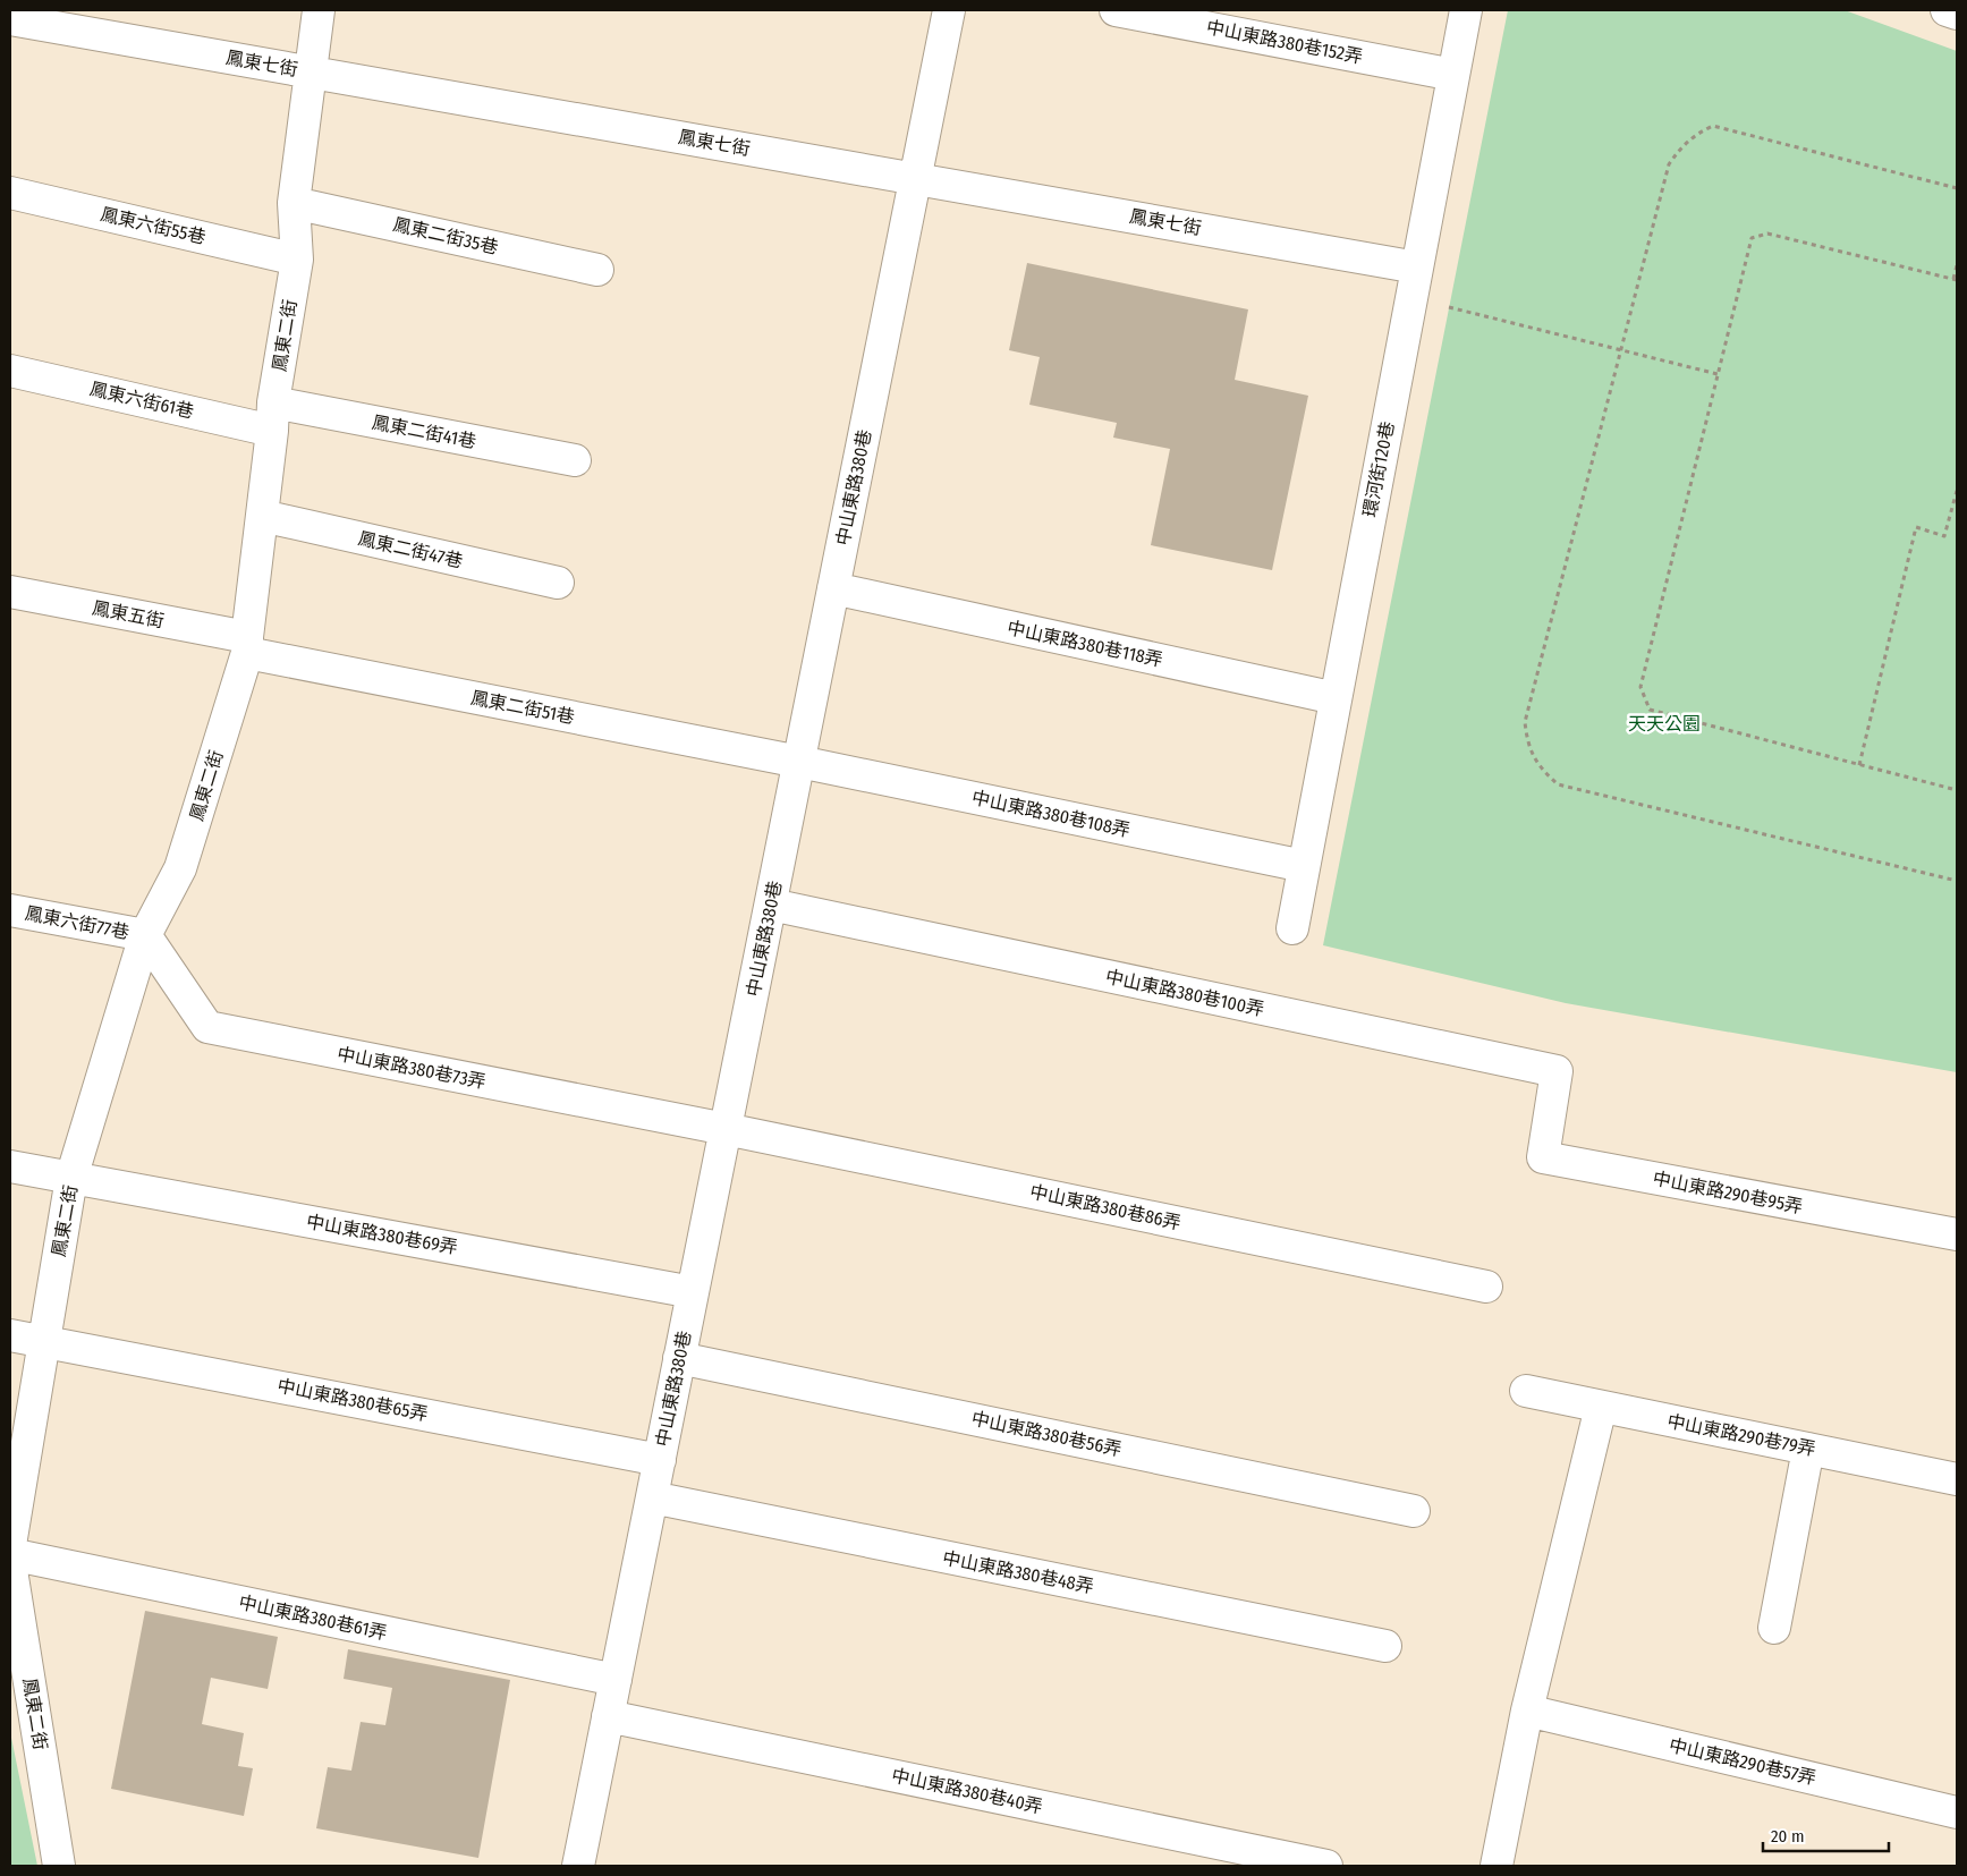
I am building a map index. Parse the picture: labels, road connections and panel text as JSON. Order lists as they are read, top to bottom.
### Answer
{
  "streets": {
    "street": [
      "中山東路380巷152弄",
      "鳳東七街",
      "鳳東六街55巷",
      "鳳東二街35巷",
      "鳳東二街",
      "鳳東六街61巷",
      "鳳東二街41巷",
      "環河街120巷",
      "中山東路380巷",
      "鳳東二街47巷",
      "鳳東五街",
      "中山東路380巷118弄",
      "鳳東二街51巷",
      "中山東路380巷108弄",
      "鳳東六街77巷",
      "中山東路380巷100弄",
      "中山東路380巷73弄",
      "中山東路290巷95弄",
      "中山東路380巷86弄",
      "中山東路380巷69弄",
      "中山東路380巷65弄",
      "中山東路380巷56弄",
      "中山東路290巷79弄",
      "中山東路380巷48弄",
      "中山東路380巷61弄",
      "中山東路290巷57弄",
      "中山東路380巷40弄"
    ]
  },
  "crossings": [
    ["中山東路380巷152弄", "環河街120巷"],
    ["鳳東七街", "鳳東二街"],
    ["鳳東七街", "環河街120巷"],
    ["鳳東七街", "中山東路380巷"],
    ["鳳東六街55巷", "鳳東二街"],
    ["鳳東二街35巷", "鳳東二街"],
    ["鳳東二街", "鳳東六街61巷"],
    ["鳳東二街", "鳳東二街41巷"],
    ["鳳東二街", "鳳東二街47巷"],
    ["鳳東二街", "鳳東五街"],
    ["鳳東二街", "鳳東二街51巷"],
    ["鳳東二街", "鳳東六街77巷"],
    ["鳳東二街", "中山東路380巷73弄"],
    ["鳳東二街", "中山東路380巷69弄"],
    ["鳳東二街", "中山東路380巷65弄"],
    ["鳳東六街61巷", "鳳東二街41巷"],
    ["環河街120巷", "中山東路380巷118弄"],
    ["環河街120巷", "中山東路380巷108弄"],
    ["中山東路380巷", "中山東路380巷118弄"],
    ["中山東路380巷", "鳳東二街51巷"],
    ["中山東路380巷", "中山東路380巷108弄"],
    ["中山東路380巷", "中山東路380巷100弄"],
    ["中山東路380巷", "中山東路380巷73弄"],
    ["中山東路380巷", "中山東路380巷86弄"],
    ["中山東路380巷", "中山東路380巷69弄"],
    ["中山東路380巷", "中山東路380巷65弄"],
    ["中山東路380巷", "中山東路380巷56弄"],
    ["中山東路380巷", "中山東路380巷48弄"],
    ["中山東路380巷", "中山東路380巷61弄"],
    ["中山東路380巷", "中山東路380巷40弄"],
    ["鳳東五街", "鳳東二街51巷"],
    ["鳳東二街51巷", "中山東路380巷108弄"],
    ["鳳東六街77巷", "中山東路380巷73弄"],
    ["中山東路380巷100弄", "中山東路290巷95弄"],
    ["中山東路380巷73弄", "中山東路380巷86弄"]
  ],
  "parks": ["天天公園"],
  "scale_bar": "20 m"
}
